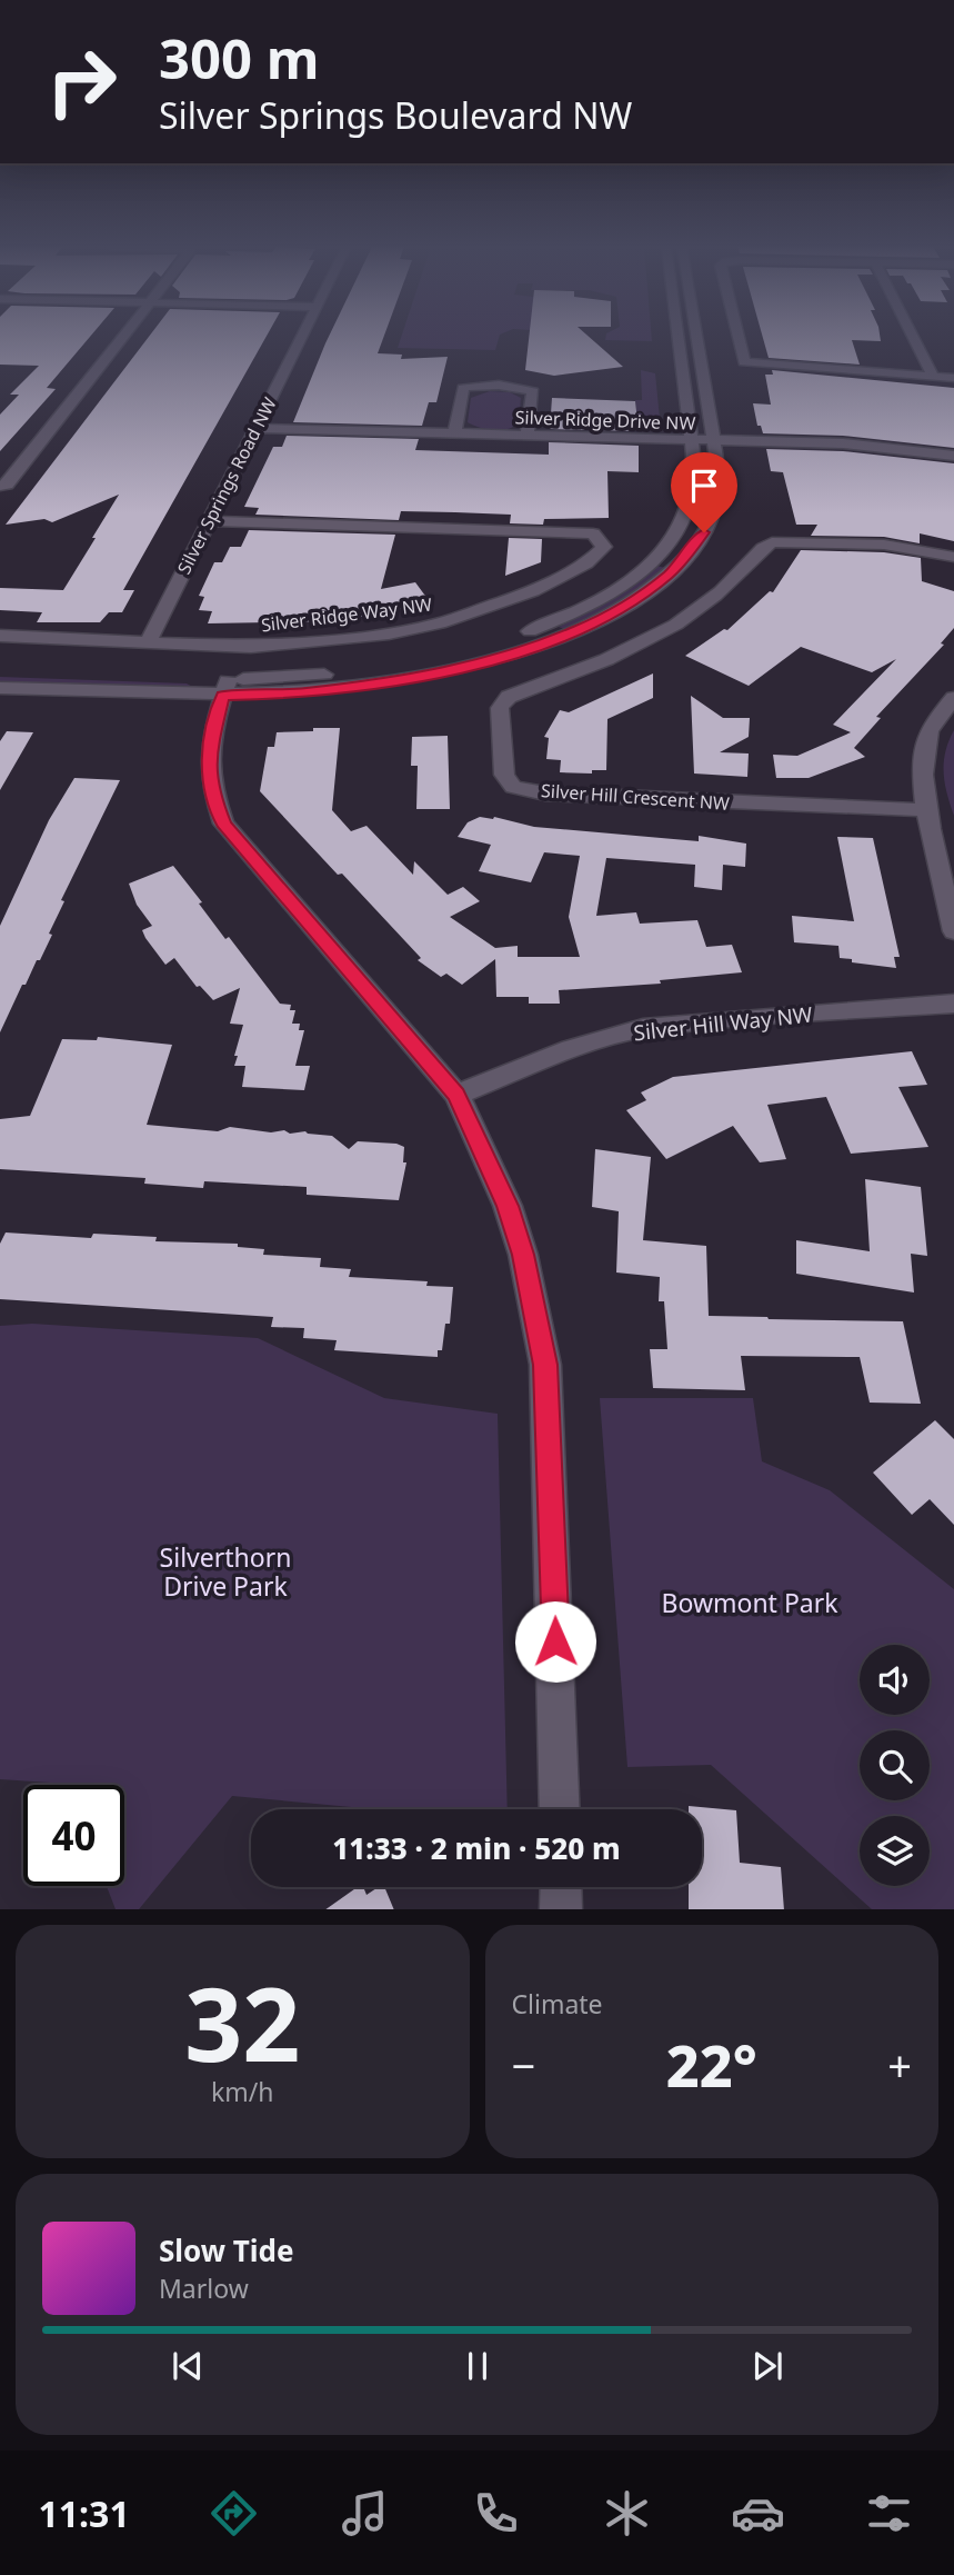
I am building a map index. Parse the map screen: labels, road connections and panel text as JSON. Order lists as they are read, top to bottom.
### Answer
{
  "streets": {
    "street": [
      "Silver Ridge Drive NW",
      "Silver Springs Road NW",
      "Silver Ridge Way NW",
      "Silver Hill Crescent NW",
      "Silver Hill Way NW"
    ]
  },
  "crossings": [
    ["Silver Ridge Drive NW", "Silver Springs Road NW"],
    ["Silver Springs Road NW", "Silver Ridge Way NW"]
  ],
  "parks": ["Silverthorn Drive Park", "Bowmont Park"],
  "page": {
    "turn": ["300 m", "Silver Springs Boulevard NW"],
    "limit": "40",
    "trip": "11:33 · 2 min · 520 m",
    "tile": [
      ["32", "km/h"],
      "Climate"
    ],
    "heat": ["−", "22°", "+"],
    "song": ["Slow Tide", "Marlow"],
    "tabs": "11:31"
  }
}
